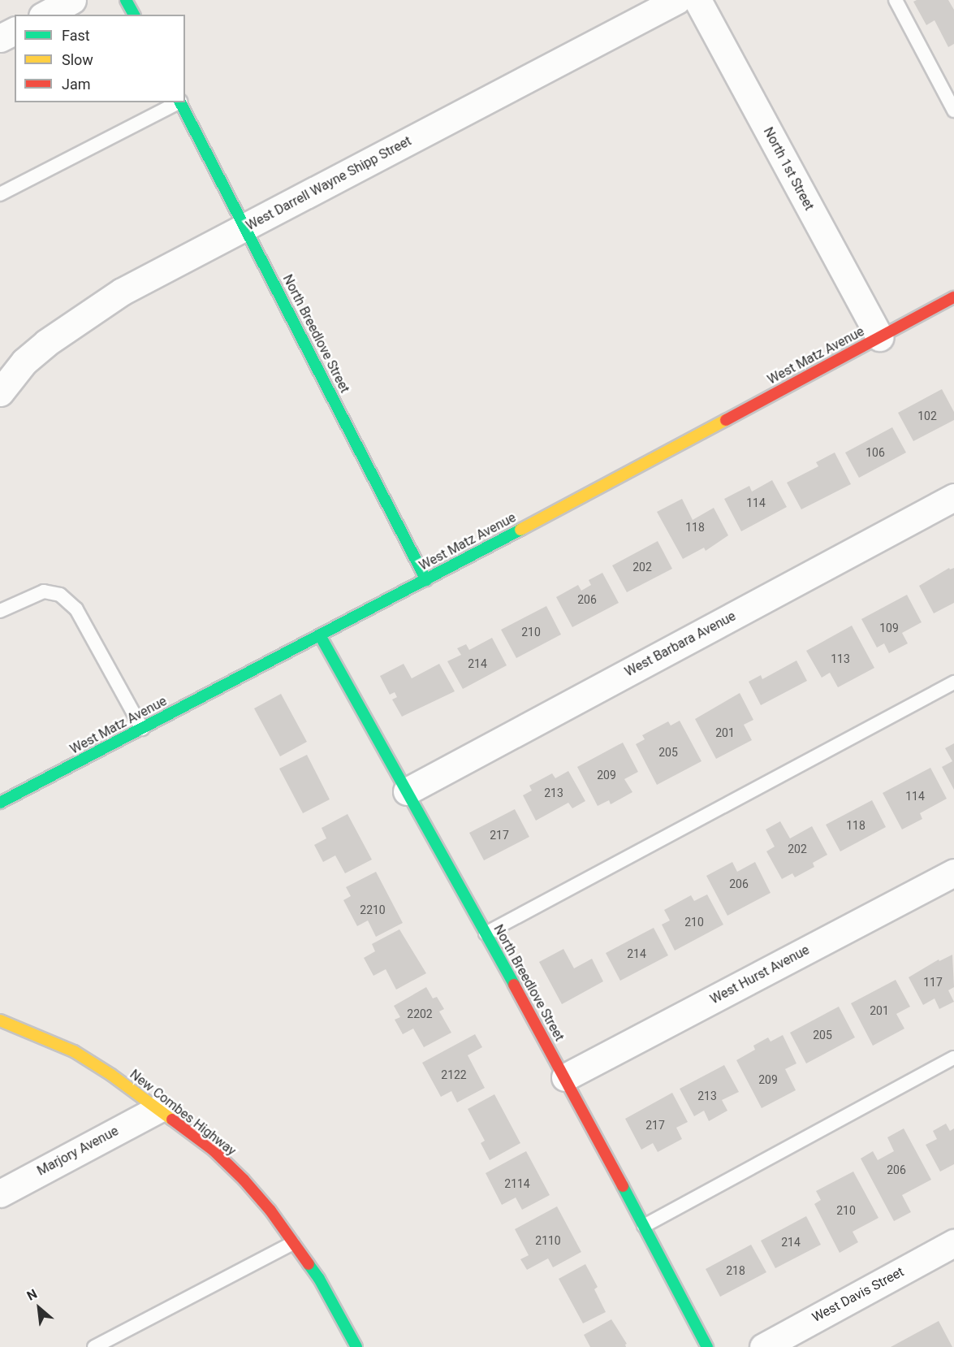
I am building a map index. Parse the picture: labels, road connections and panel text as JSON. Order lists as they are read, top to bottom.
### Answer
{
  "streets": {
    "street": [
      "North 1st Street",
      "West Darrell Wayne Shipp Street",
      "North Breedlove Street",
      "West Matz Avenue",
      "West Barbara Avenue",
      "West Hurst Avenue",
      "New Combes Highway",
      "Marjory Avenue",
      "West Davis Street"
    ]
  },
  "crossings": [
    ["North 1st Street", "West Matz Avenue"],
    ["West Darrell Wayne Shipp Street", "North Breedlove Street"],
    ["North Breedlove Street", "West Matz Avenue"],
    ["North Breedlove Street", "West Barbara Avenue"],
    ["North Breedlove Street", "West Hurst Avenue"],
    ["New Combes Highway", "Marjory Avenue"]
  ],
  "house_numbers": [
    "102",
    "106",
    "114",
    "118",
    "202",
    "206",
    "109",
    "210",
    "113",
    "214",
    "201",
    "205",
    "209",
    "213",
    "114",
    "118",
    "217",
    "202",
    "206",
    "2210",
    "210",
    "214",
    "117",
    "201",
    "2202",
    "205",
    "2122",
    "209",
    "213",
    "217",
    "206",
    "2114",
    "210",
    "2110",
    "214",
    "218"
  ],
  "legend": ["Fast", "Slow", "Jam"],
  "north": "top left"
}
